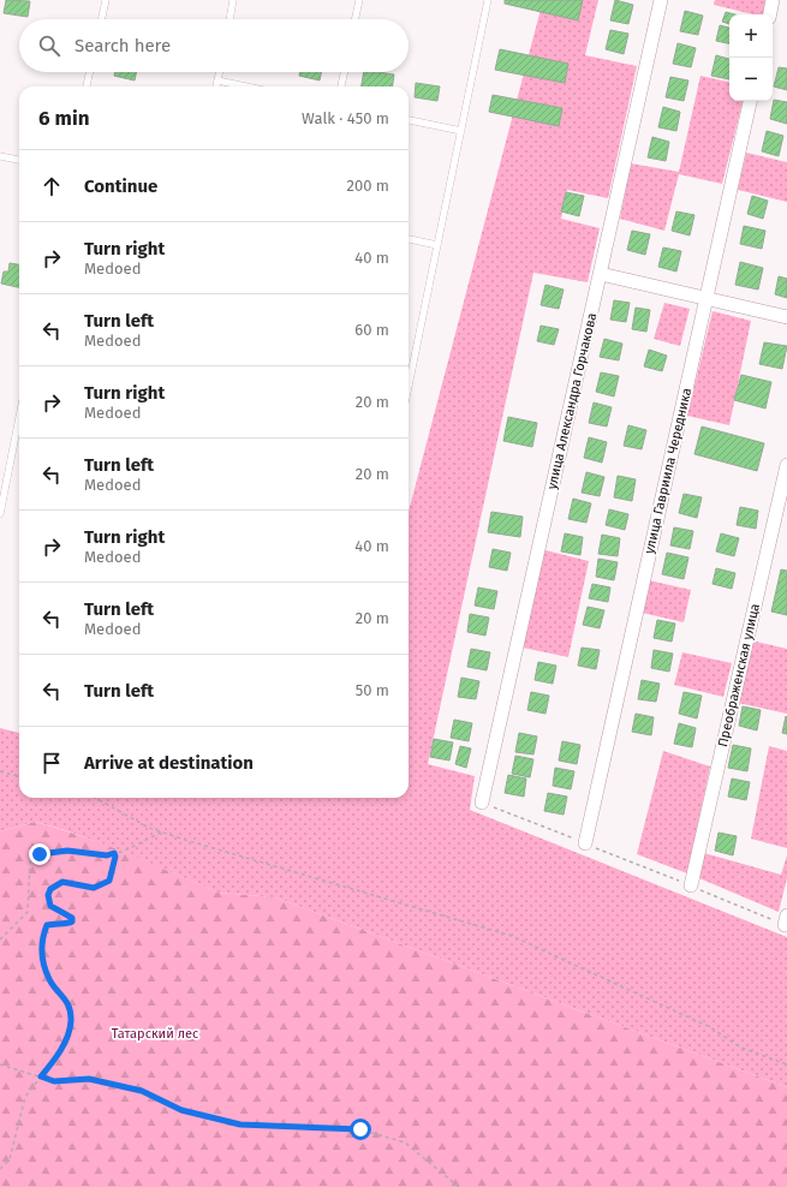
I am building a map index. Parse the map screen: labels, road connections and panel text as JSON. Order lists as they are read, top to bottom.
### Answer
{
  "streets": {
    "street": ["улица Александра Горчакова", "улица Гавриила Чередника", "Преображенская улица"]
  },
  "parks": ["Татарский лес"],
  "page": {
    "map_buttons": ["+", "−"],
    "search": "Search here",
    "heading": ["6 min", "Walk · 450 m"],
    "list": [
      ["Continue", "200 m"],
      ["Turn right", "Medoed", "40 m"],
      ["Turn left", "Medoed", "60 m"],
      ["Turn right", "Medoed", "20 m"],
      ["Turn left", "Medoed", "20 m"],
      ["Turn right", "Medoed", "40 m"],
      ["Turn left", "Medoed", "20 m"],
      ["Turn left", "50 m"],
      "Arrive at destination"
    ]
  }
}
